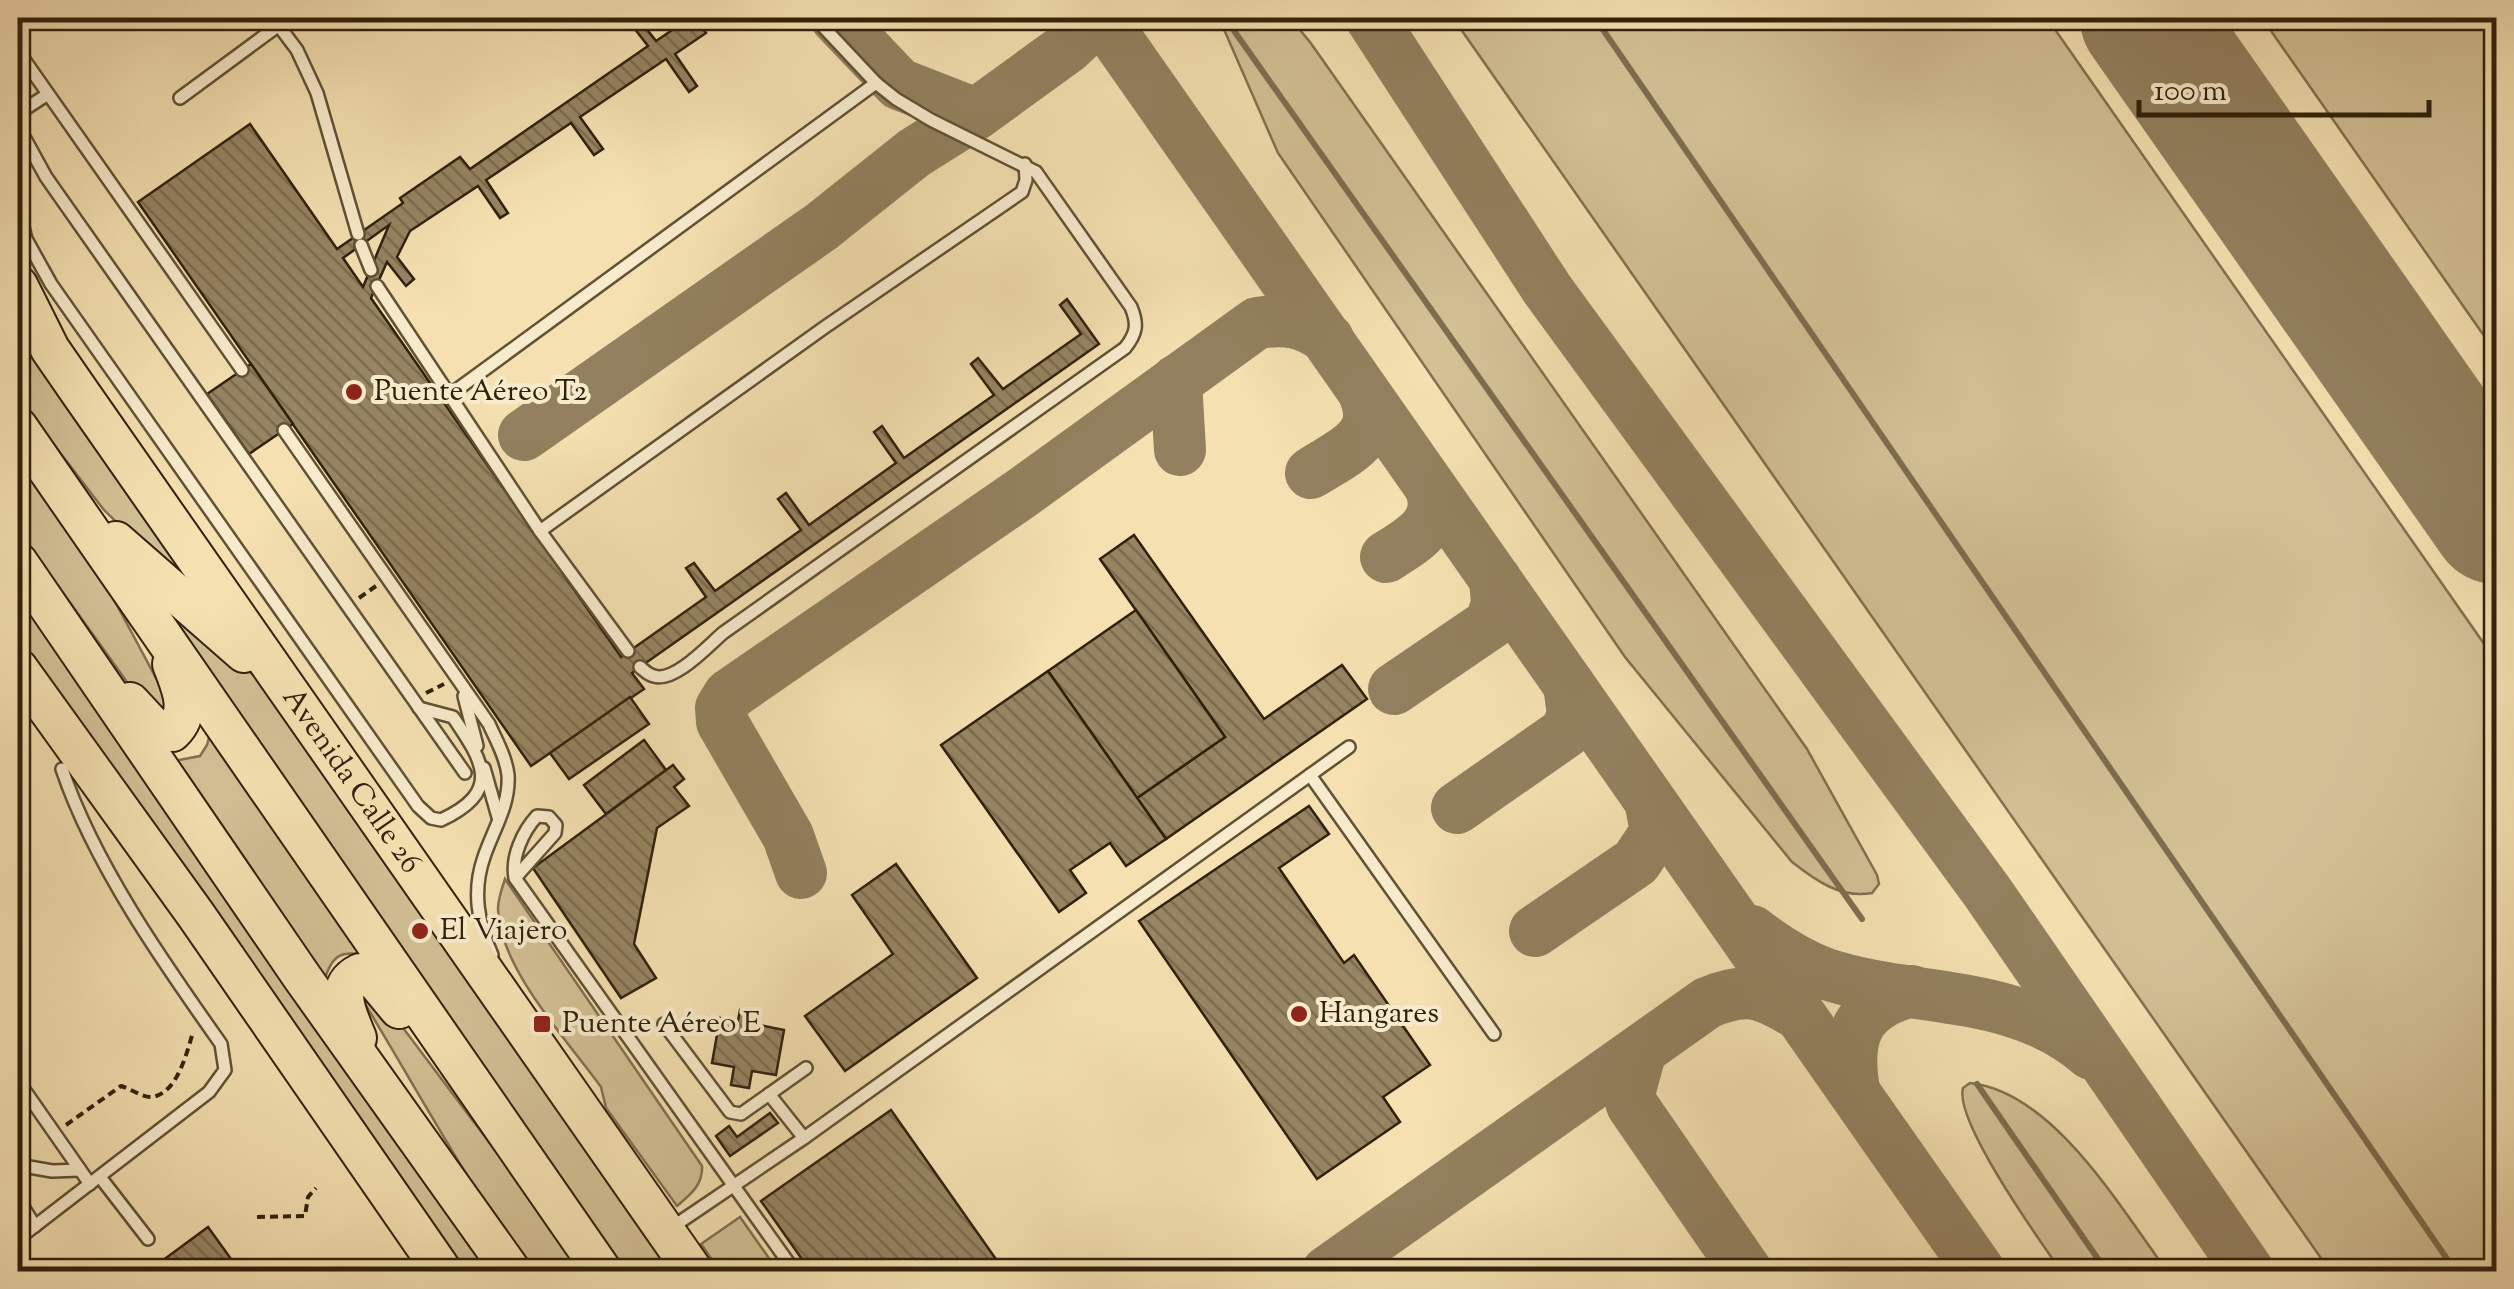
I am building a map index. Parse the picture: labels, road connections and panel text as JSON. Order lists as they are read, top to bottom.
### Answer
{
  "streets": {
    "main road": ["Avenida Calle 26"]
  },
  "places": {
    "other": ["Puente Aéreo T2", "El Viajero", "Hangares"],
    "transit": ["Puente Aéreo E"]
  },
  "scale_bar": "100 m"
}
